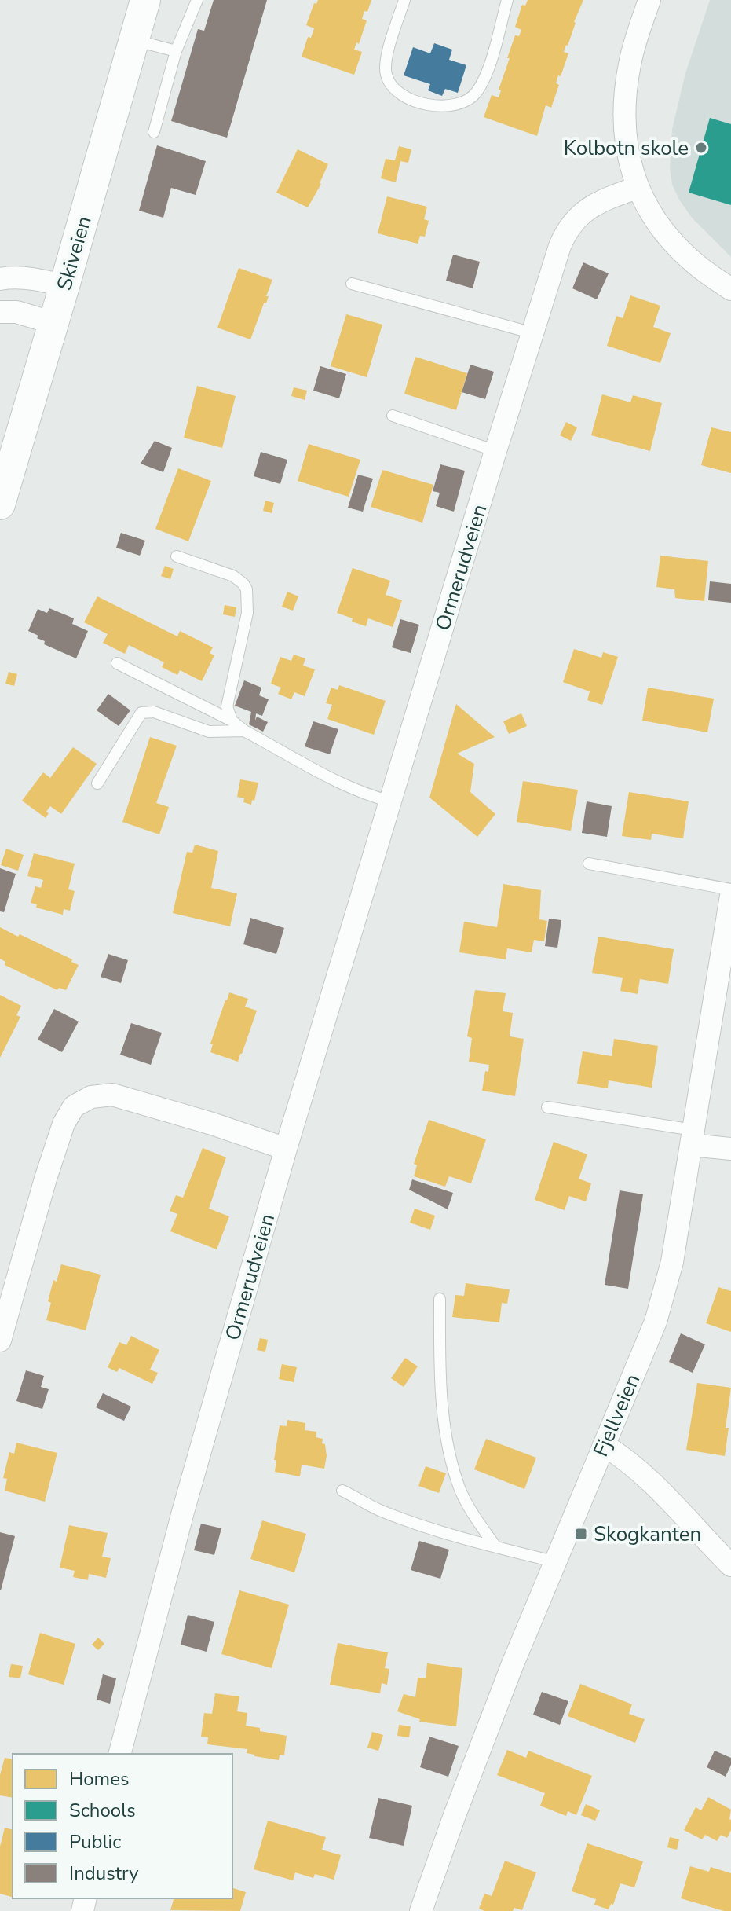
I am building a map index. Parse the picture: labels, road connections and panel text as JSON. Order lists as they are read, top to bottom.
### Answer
{
  "streets": {
    "main road": ["Skiveien"],
    "street": ["Ormerudveien", "Fjellveien"]
  },
  "places": {
    "other": ["Kolbotn skole"],
    "transit": ["Skogkanten"]
  },
  "legend": [
    "Homes",
    "Schools",
    "Public",
    "Industry"
  ]
}
